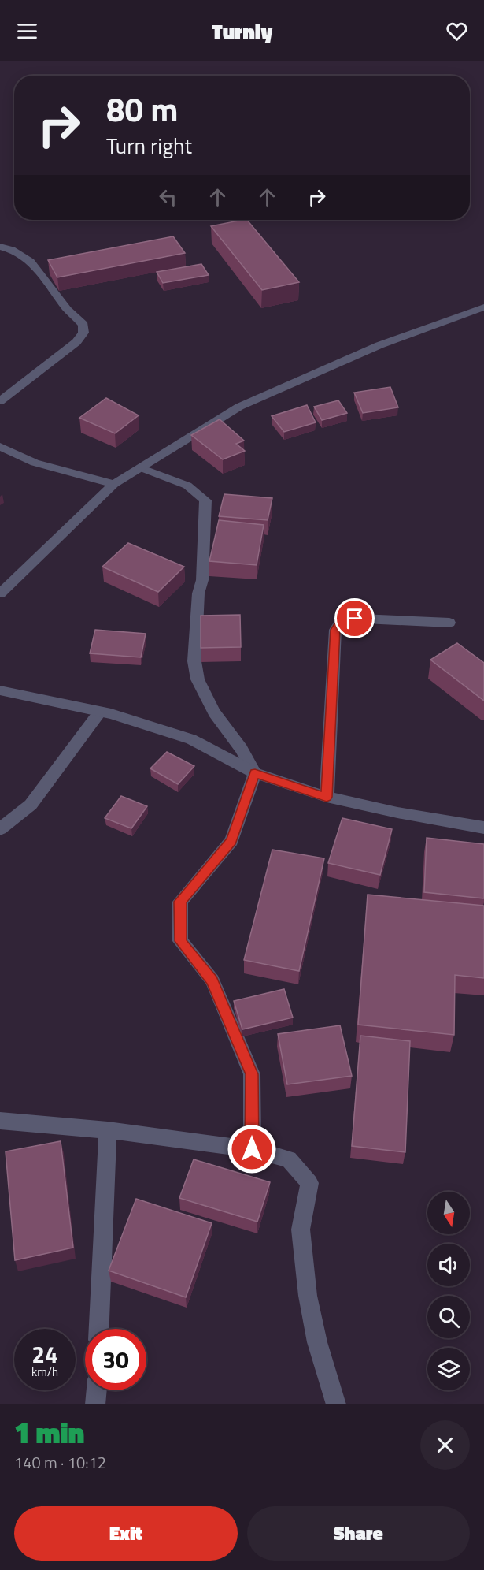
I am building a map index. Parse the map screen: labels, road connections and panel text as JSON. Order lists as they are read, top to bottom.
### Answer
{
  "north": "bottom",
  "page": {
    "header": "Turnly",
    "turn": ["80 m", "Turn right"],
    "speed": "24 km/h",
    "limit": "30",
    "heading": ["1 min", "140 m · 10:12"],
    "buttons": ["Exit", "Share"]
  }
}
